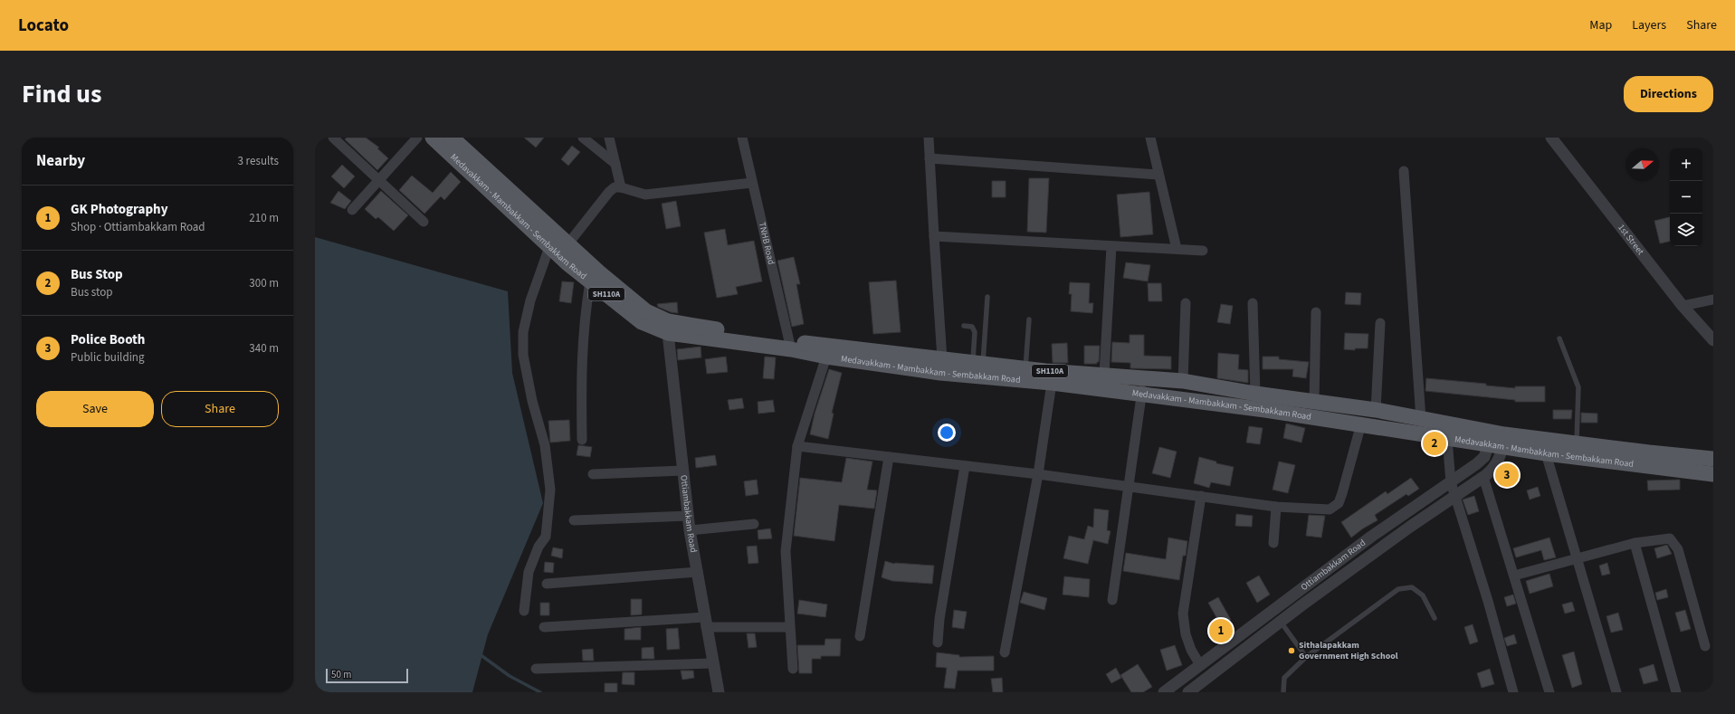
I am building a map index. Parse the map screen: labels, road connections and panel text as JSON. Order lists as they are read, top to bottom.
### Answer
{
  "streets": {
    "main road": ["Medavakkam - Mambakkam - Sembakkam Road", "SH110A"],
    "street": ["1st Street", "TNHB Road", "Ottiambakkam Road"]
  },
  "crossings": [
    ["Medavakkam - Mambakkam - Sembakkam Road", "TNHB Road"],
    ["Medavakkam - Mambakkam - Sembakkam Road", "Ottiambakkam Road"]
  ],
  "places": ["Sithalapakkam Government High School"],
  "scale_bar": "50 m",
  "north": "right",
  "page": {
    "header": "Locato",
    "nav": ["Map", "Layers", "Share"],
    "title": "Find us",
    "buttons": [
      "Directions",
      ["Save", "Share"]
    ],
    "heading": ["Nearby", "3 results"],
    "map_buttons": ["+", "−"],
    "list": [
      {
        "mark": "1",
        "name": "GK Photography",
        "note": "Shop · Ottiambakkam Road",
        "value": "210 m"
      },
      {
        "mark": "2",
        "name": "Bus Stop",
        "note": "Bus stop",
        "value": "300 m"
      },
      {
        "mark": "3",
        "name": "Police Booth",
        "note": "Public building",
        "value": "340 m"
      }
    ],
    "pins": ["2", "3", "1"],
    "scale": "50 m"
  }
}
